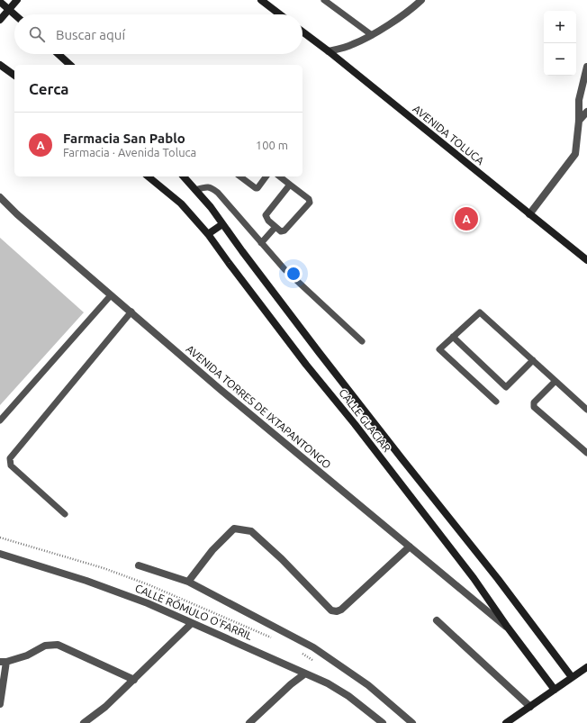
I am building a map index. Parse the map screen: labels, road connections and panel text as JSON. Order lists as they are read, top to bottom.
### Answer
{
  "streets": {
    "street": [
      "AVENIDA TOLUCA",
      "AVENIDA TORRES DE IXTAPANTONGO",
      "CALLE GLACIAR",
      "CALLE RÓMULO O'FARRIL"
    ]
  },
  "crossings": [
    ["AVENIDA TORRES DE IXTAPANTONGO", "CALLE GLACIAR"]
  ],
  "page": {
    "map_buttons": ["+", "−"],
    "search": "Buscar aquí",
    "heading": "Cerca",
    "list": [
      {
        "mark": "A",
        "name": "Farmacia San Pablo",
        "note": "Farmacia · Avenida Toluca",
        "value": "100 m"
      }
    ],
    "pins": "A"
  }
}
